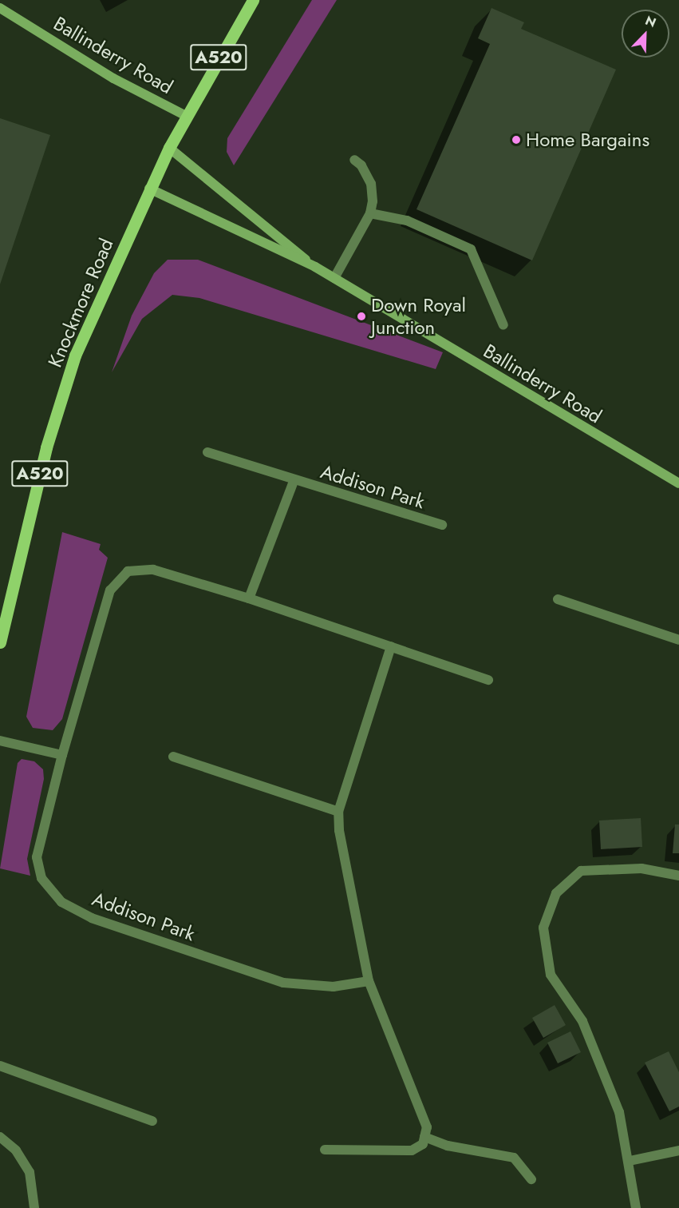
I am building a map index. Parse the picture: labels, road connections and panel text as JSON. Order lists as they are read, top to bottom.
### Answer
{
  "streets": {
    "main road": ["Ballinderry Road", "A520", "Knockmore Road"],
    "street": ["Addison Park"]
  },
  "crossings": [
    ["Ballinderry Road", "Knockmore Road"]
  ],
  "places": ["Home Bargains", "Down Royal Junction"],
  "north": "top right"
}
